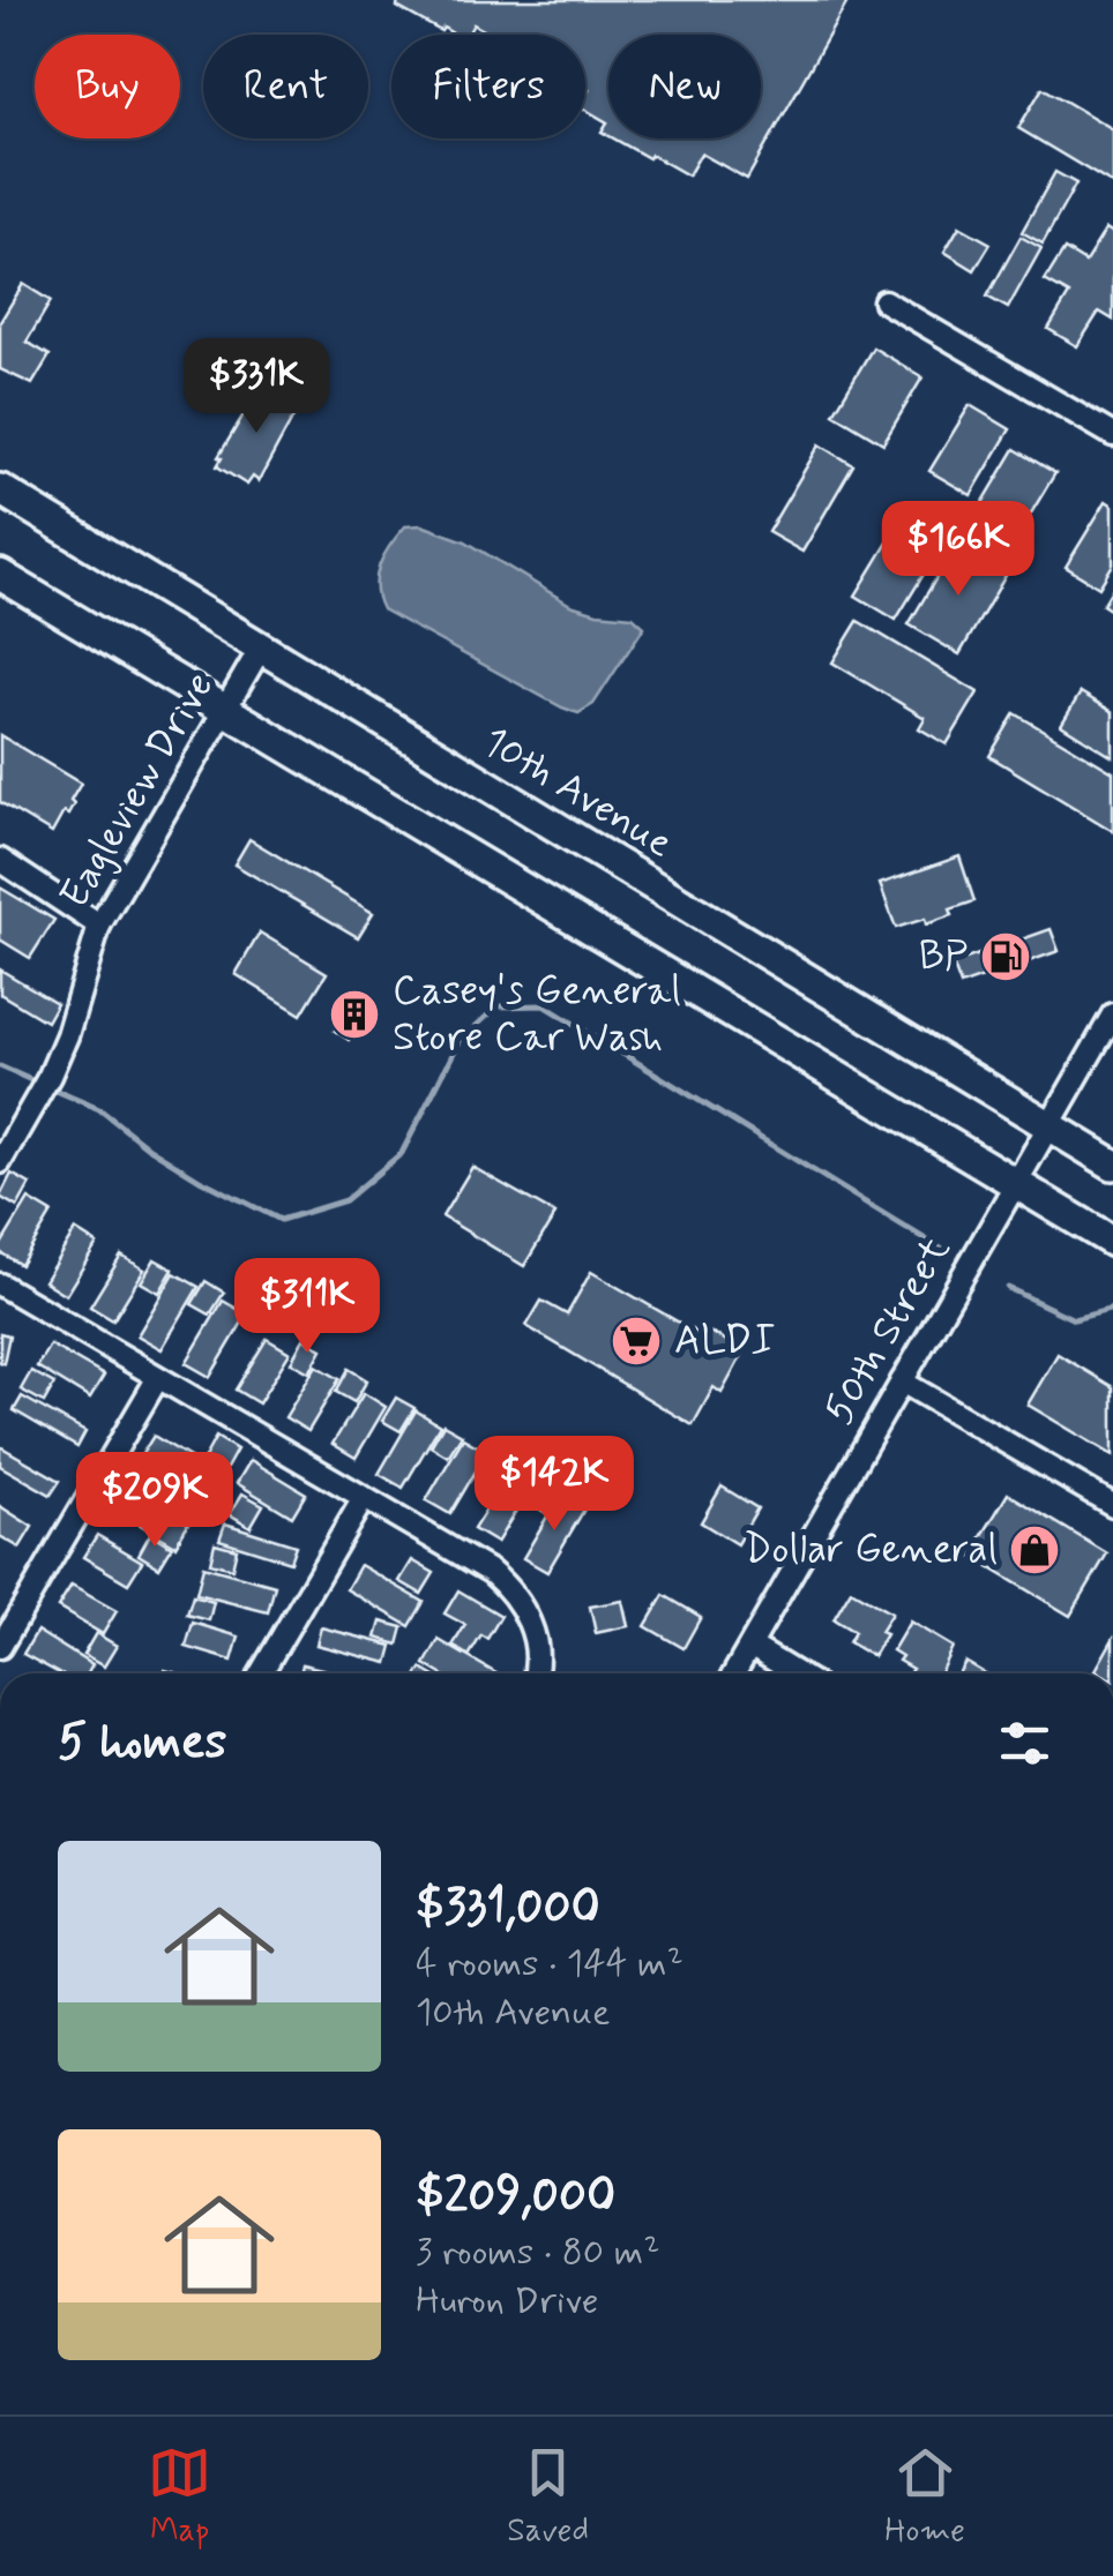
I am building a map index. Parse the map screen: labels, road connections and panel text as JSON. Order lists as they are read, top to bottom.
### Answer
{
  "streets": {
    "main road": ["10th Avenue"],
    "street": ["Eagleview Drive", "50th Street"]
  },
  "crossings": [
    ["Eagleview Drive", "10th Avenue"],
    ["10th Avenue", "50th Street"]
  ],
  "places": {
    "fuel station": ["BP"],
    "building": ["Casey's General Store Car Wash"],
    "supermarket": ["ALDI"],
    "shop": ["Dollar General"]
  },
  "page": {
    "chip": [
      "Buy",
      "Rent",
      "Filters",
      "New"
    ],
    "price": [
      "$331K",
      "$166K",
      "$311K",
      "$142K",
      "$209K"
    ],
    "heading": "5 homes",
    "list": [
      {
        "name": "$331,000",
        "note": "4 rooms · 144 m² · 10th Avenue"
      },
      {
        "name": "$209,000",
        "note": "3 rooms · 80 m² · Huron Drive"
      }
    ],
    "tabs": ["Map", "Saved", "Home"]
  }
}
